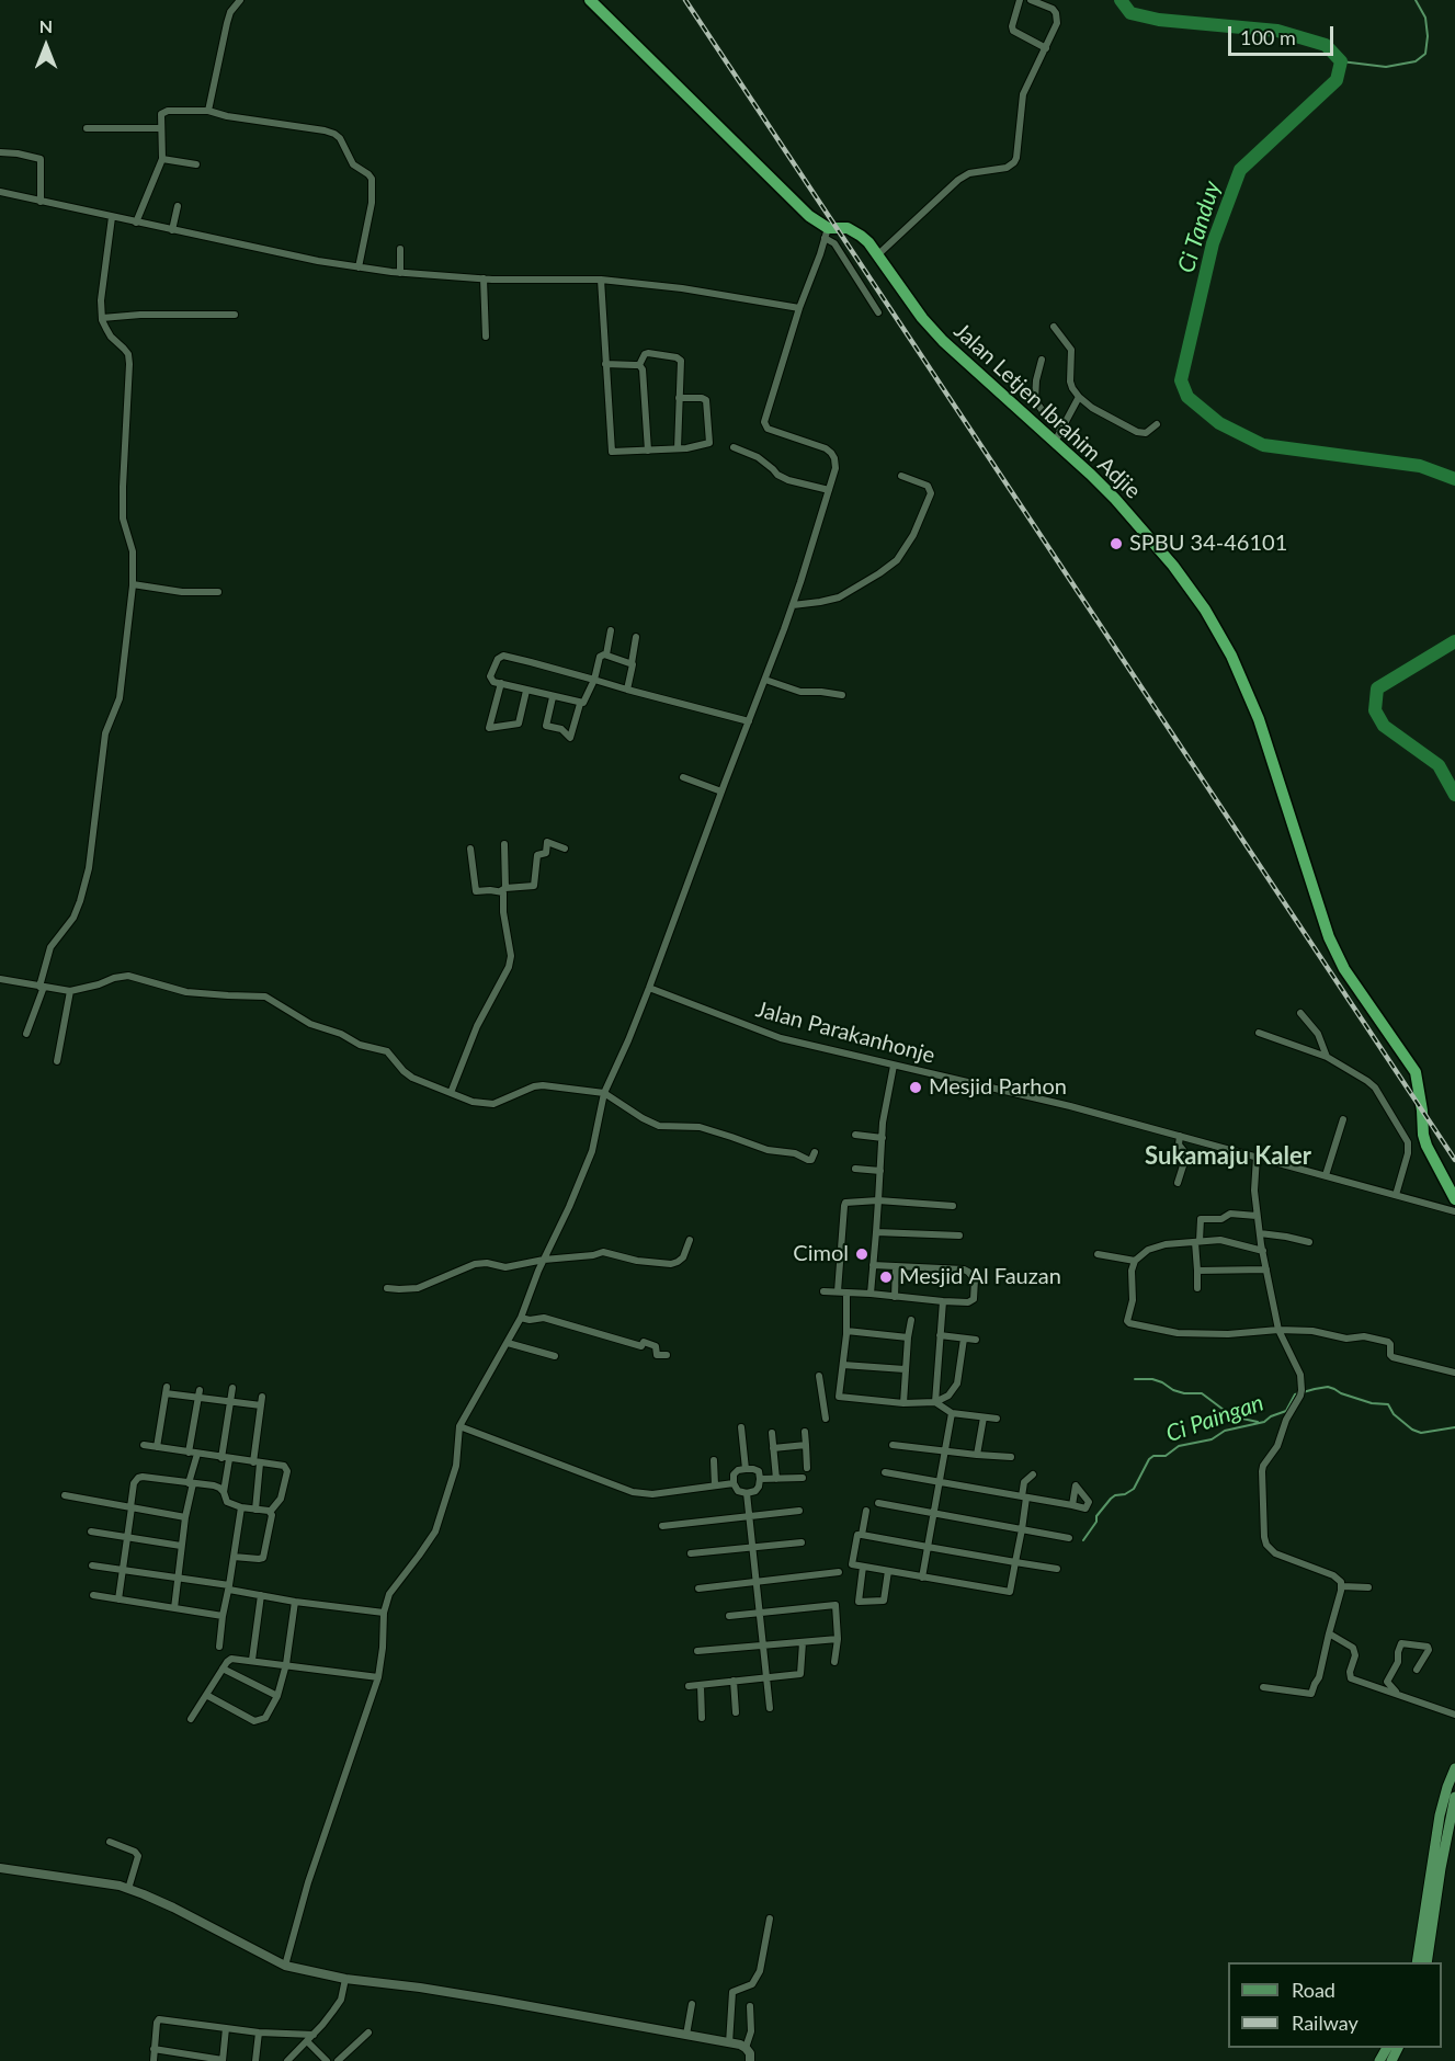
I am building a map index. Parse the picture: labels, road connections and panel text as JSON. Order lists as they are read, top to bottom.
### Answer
{
  "streets": {
    "highway": ["Jalan Letjen Ibrahim Adjie"],
    "street": ["Jalan Parakanhonje"]
  },
  "districts": ["Sukamaju Kaler"],
  "water": ["Ci Tanduy", "Ci Paingan"],
  "places": [
    "SPBU 34-46101",
    "Mesjid Parhon",
    "Cimol",
    "Mesjid Al Fauzan"
  ],
  "legend": ["Road", "Railway"],
  "scale_bar": "100 m",
  "north": "top"
}
